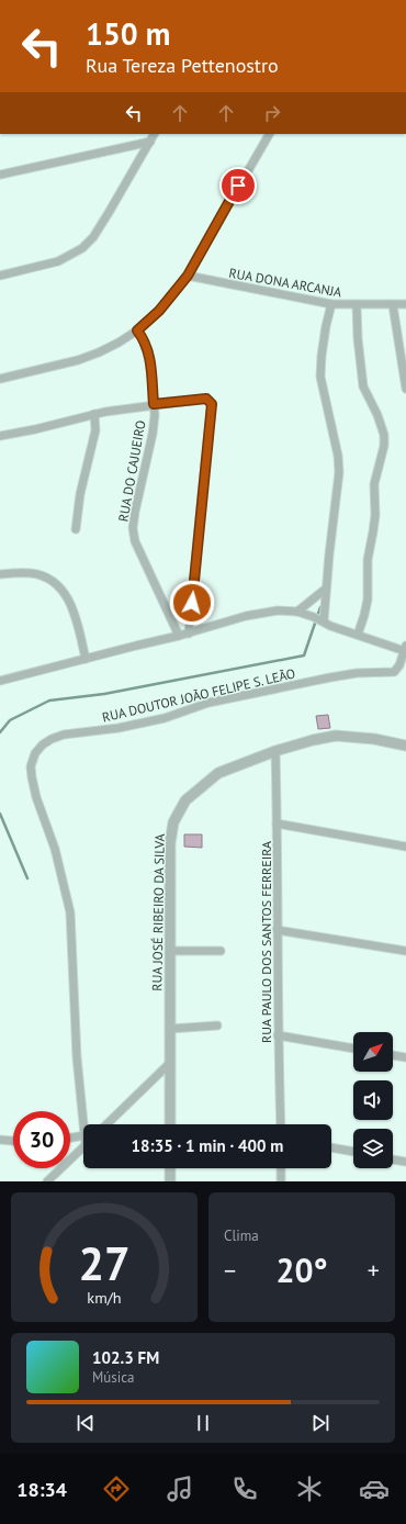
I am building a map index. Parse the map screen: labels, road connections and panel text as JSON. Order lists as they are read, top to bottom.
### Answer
{
  "streets": {
    "street": [
      "RUA DONA ARCANJA",
      "RUA DO CAJUEIRO",
      "RUA DOUTOR JOÃO FELIPE S. LEÃO",
      "RUA JOSÉ RIBEIRO DA SILVA",
      "RUA PAULO DOS SANTOS FERREIRA"
    ]
  },
  "crossings": [
    ["RUA JOSÉ RIBEIRO DA SILVA", "RUA PAULO DOS SANTOS FERREIRA"]
  ],
  "north": "top right",
  "page": {
    "turn": ["150 m", "Rua Tereza Pettenostro"],
    "limit": "30",
    "trip": "18:35 · 1 min · 400 m",
    "tile": "Clima",
    "heat": ["−", "20°", "+"],
    "song": ["102.3 FM", "Música"],
    "tabs": "18:34",
    "gauge": ["27", "km/h"]
  }
}
